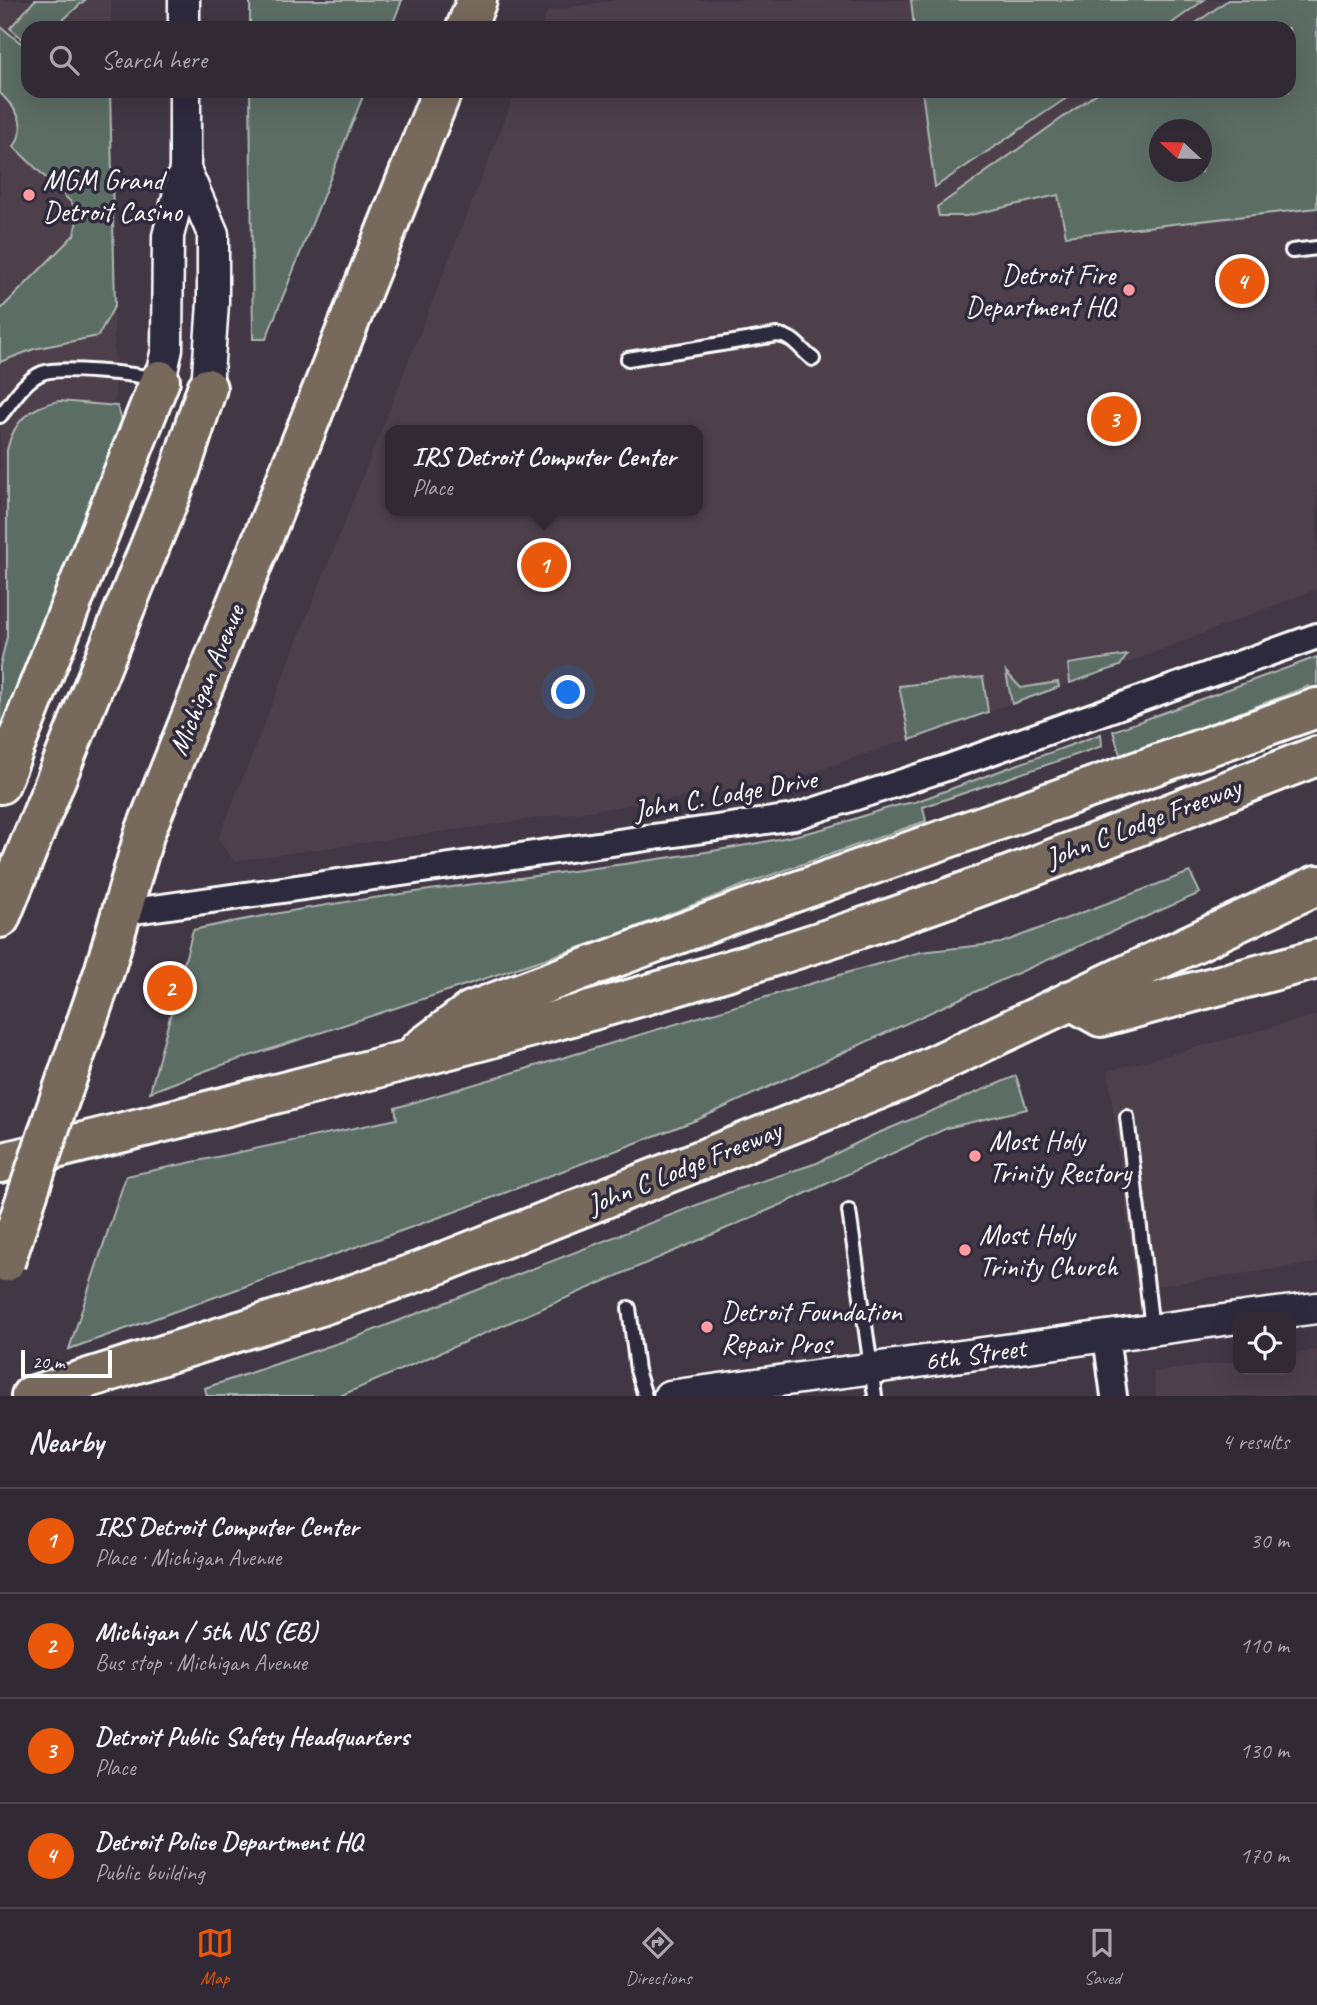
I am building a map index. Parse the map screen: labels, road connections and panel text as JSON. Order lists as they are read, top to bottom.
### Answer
{
  "streets": {
    "main road": ["Michigan Avenue", "John C Lodge Freeway"],
    "street": ["John C. Lodge Drive", "6th Street"]
  },
  "crossings": [
    ["Michigan Avenue", "John C. Lodge Drive"]
  ],
  "places": [
    "MGM Grand Detroit Casino",
    "Detroit Fire Department HQ",
    "Most Holy Trinity Rectory",
    "Most Holy Trinity Church",
    "Detroit Foundation Repair Pros"
  ],
  "scale_bar": "20 m",
  "north": "left",
  "page": {
    "search": "Search here",
    "pins": [
      "4",
      "3",
      "1",
      "2"
    ],
    "popup": ["IRS Detroit Computer Center", "Place"],
    "scale": "20 m",
    "heading": ["Nearby", "4 results"],
    "list": [
      {
        "mark": "1",
        "name": "IRS Detroit Computer Center",
        "note": "Place · Michigan Avenue",
        "value": "30 m"
      },
      {
        "mark": "2",
        "name": "Michigan / 5th NS (EB)",
        "note": "Bus stop · Michigan Avenue",
        "value": "110 m"
      },
      {
        "mark": "3",
        "name": "Detroit Public Safety Headquarters",
        "note": "Place",
        "value": "130 m"
      },
      {
        "mark": "4",
        "name": "Detroit Police Department HQ",
        "note": "Public building",
        "value": "170 m"
      }
    ],
    "nav": ["Map", "Directions", "Saved"]
  }
}
